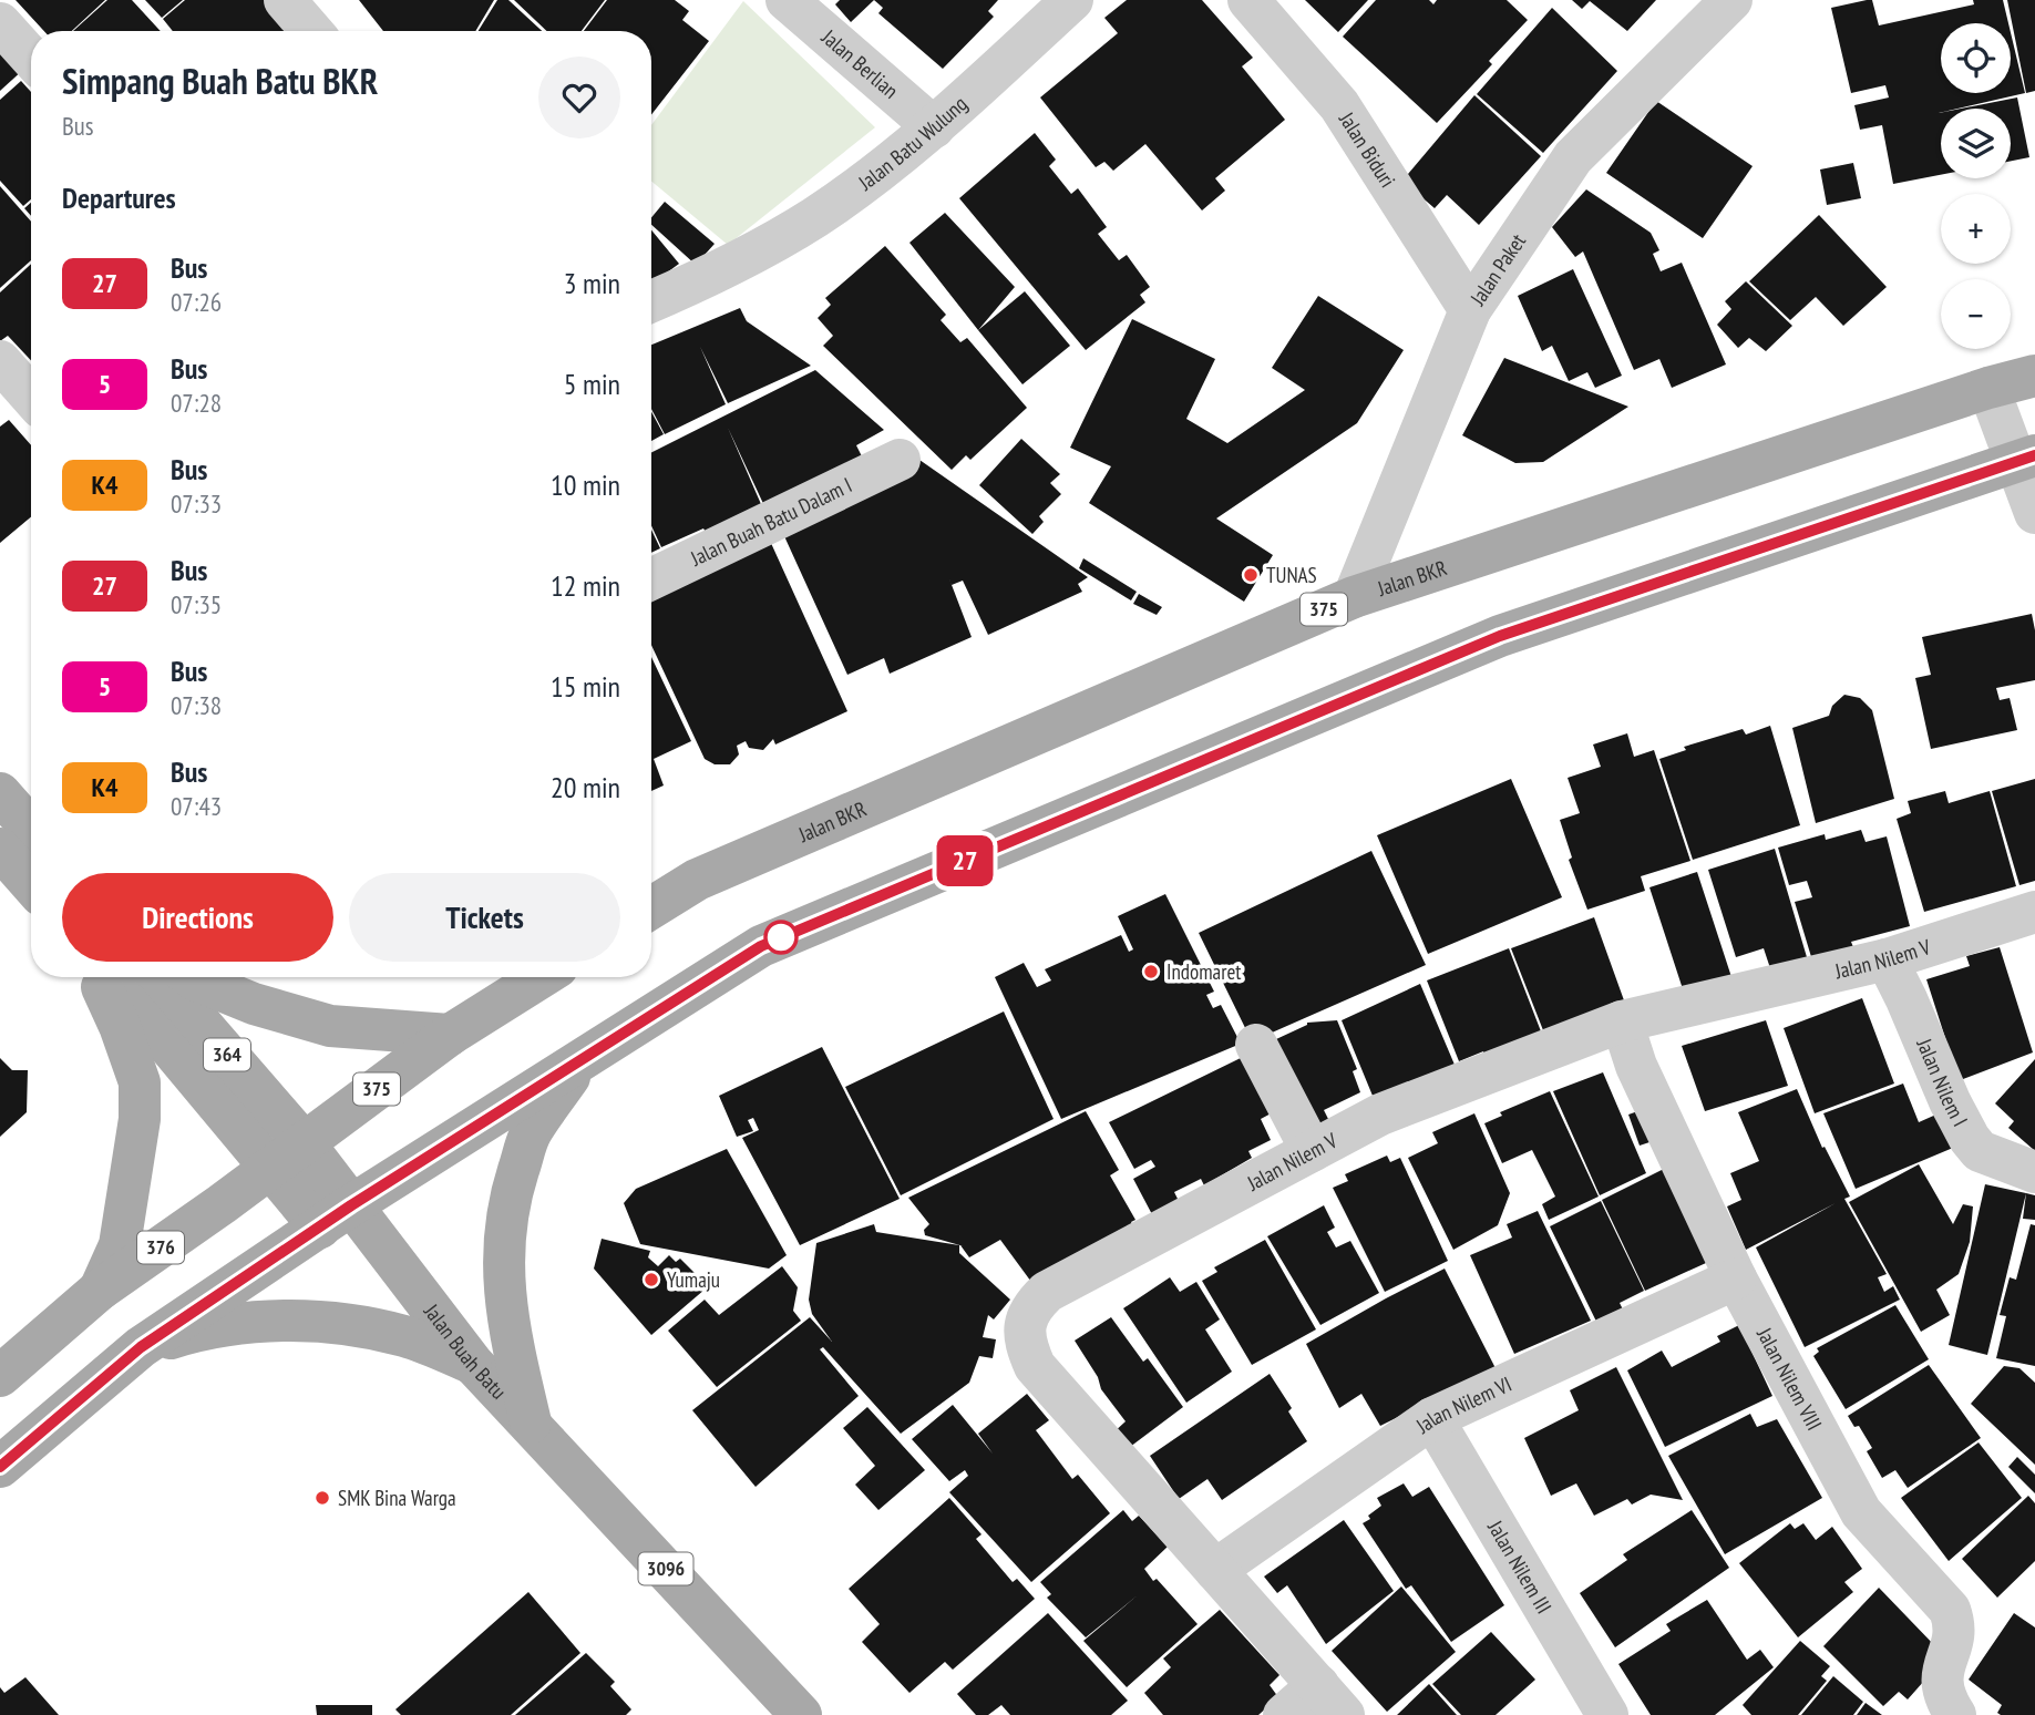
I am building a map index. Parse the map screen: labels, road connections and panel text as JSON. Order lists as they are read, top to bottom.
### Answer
{
  "streets": {
    "main road": [
      "Jalan BKR",
      "375",
      "364",
      "376",
      "Jalan Buah Batu",
      "3096"
    ],
    "street": [
      "Jalan Berlian",
      "Jalan Batu Wulung",
      "Jalan Biduri",
      "Jalan Paket",
      "Jalan Buah Batu Dalam I",
      "Jalan Nilem V",
      "Jalan Nilem I",
      "Jalan Nilem VIII",
      "Jalan Nilem VI",
      "Jalan Nilem III"
    ]
  },
  "crossings": [
    ["Jalan Berlian", "Jalan Batu Wulung"],
    ["Jalan Biduri", "Jalan Paket"],
    ["Jalan Paket", "Jalan BKR"],
    ["375", "376"],
    ["375", "Jalan Buah Batu"],
    ["Jalan Nilem V", "Jalan Nilem I"],
    ["Jalan Nilem V", "Jalan Nilem VIII"],
    ["Jalan Nilem V", "Jalan Nilem VI"],
    ["376", "Jalan Buah Batu"],
    ["Jalan Nilem VIII", "Jalan Nilem VI"],
    ["Jalan Nilem VI", "Jalan Nilem III"]
  ],
  "places": [
    "TUNAS",
    "Indomaret",
    "Yumaju",
    "SMK Bina Warga"
  ],
  "lines": ["bus line 27"],
  "page": {
    "on_map": "27",
    "map_buttons": ["+", "−"],
    "heading": [
      ["Simpang Buah Batu BKR", "Bus"],
      "Departures"
    ],
    "list": [
      {
        "mark": "27",
        "name": "Bus",
        "note": "07:26",
        "value": "3 min"
      },
      {
        "mark": "5",
        "name": "Bus",
        "note": "07:28",
        "value": "5 min"
      },
      {
        "mark": "K4",
        "name": "Bus",
        "note": "07:33",
        "value": "10 min"
      },
      {
        "mark": "27",
        "name": "Bus",
        "note": "07:35",
        "value": "12 min"
      },
      {
        "mark": "5",
        "name": "Bus",
        "note": "07:38",
        "value": "15 min"
      },
      {
        "mark": "K4",
        "name": "Bus",
        "note": "07:43",
        "value": "20 min"
      }
    ],
    "buttons": ["Directions", "Tickets"]
  }
}
